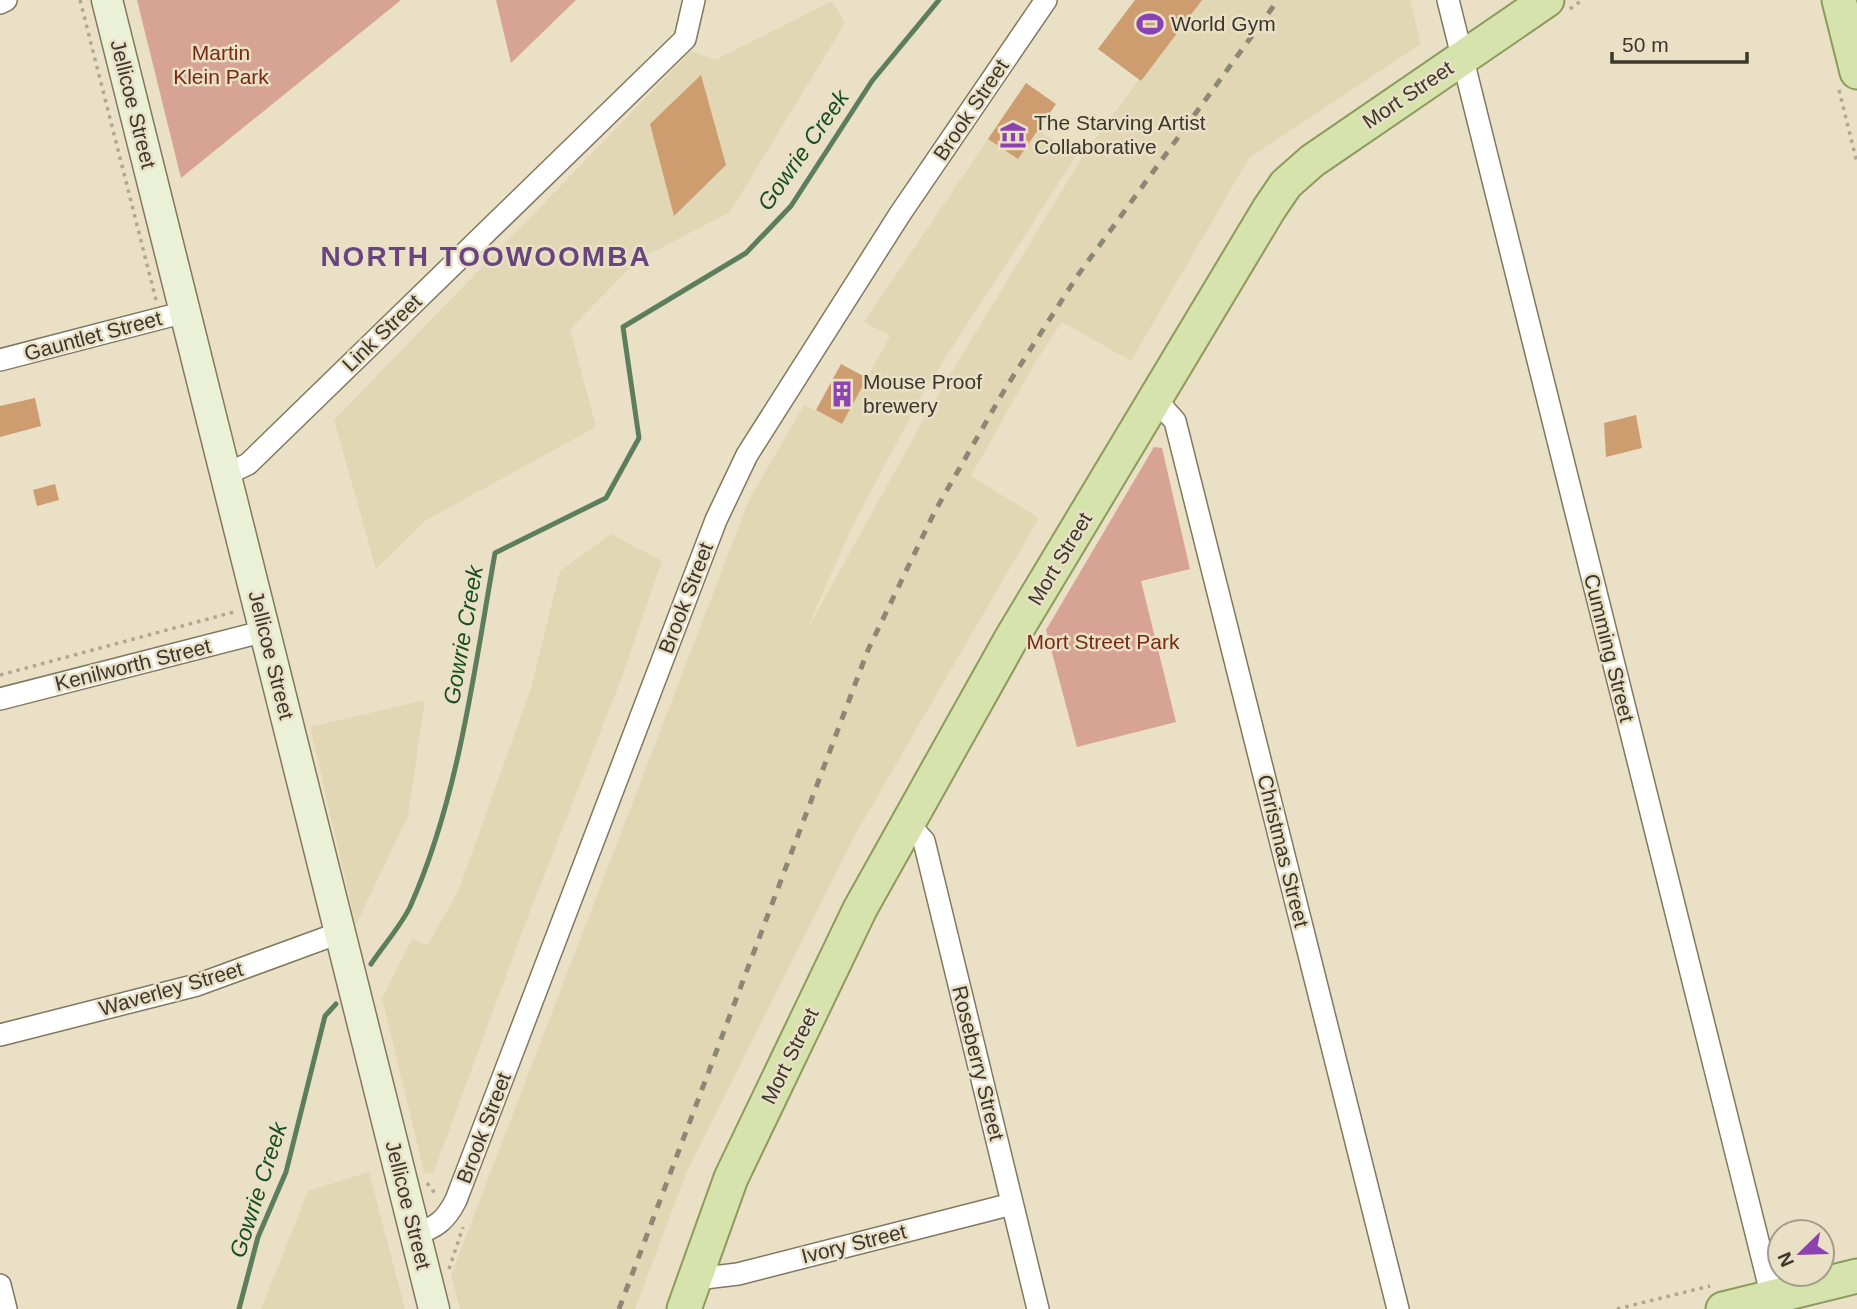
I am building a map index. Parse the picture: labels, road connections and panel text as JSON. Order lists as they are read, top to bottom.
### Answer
{
  "streets": {
    "main road": ["Mort Street", "Jellicoe Street"],
    "street": [
      "Brook Street",
      "Link Street",
      "Gauntlet Street",
      "Cumming Street",
      "Kenilworth Street",
      "Christmas Street",
      "Waverley Street",
      "Roseberry Street",
      "Ivory Street"
    ]
  },
  "crossings": [
    ["Mort Street", "Cumming Street"],
    ["Mort Street", "Christmas Street"],
    ["Mort Street", "Roseberry Street"],
    ["Mort Street", "Ivory Street"],
    ["Jellicoe Street", "Brook Street"],
    ["Jellicoe Street", "Link Street"],
    ["Jellicoe Street", "Gauntlet Street"],
    ["Jellicoe Street", "Kenilworth Street"],
    ["Jellicoe Street", "Waverley Street"],
    ["Roseberry Street", "Ivory Street"]
  ],
  "districts": ["NORTH TOOWOOMBA"],
  "water": ["Gowrie Creek"],
  "parks": ["Martin Klein Park", "Mort Street Park"],
  "places": {
    "sports": ["World Gym"],
    "museum": ["The Starving Artist Collaborative"],
    "building": ["Mouse Proof brewery"]
  },
  "scale_bar": "50 m",
  "north": "bottom left"
}
